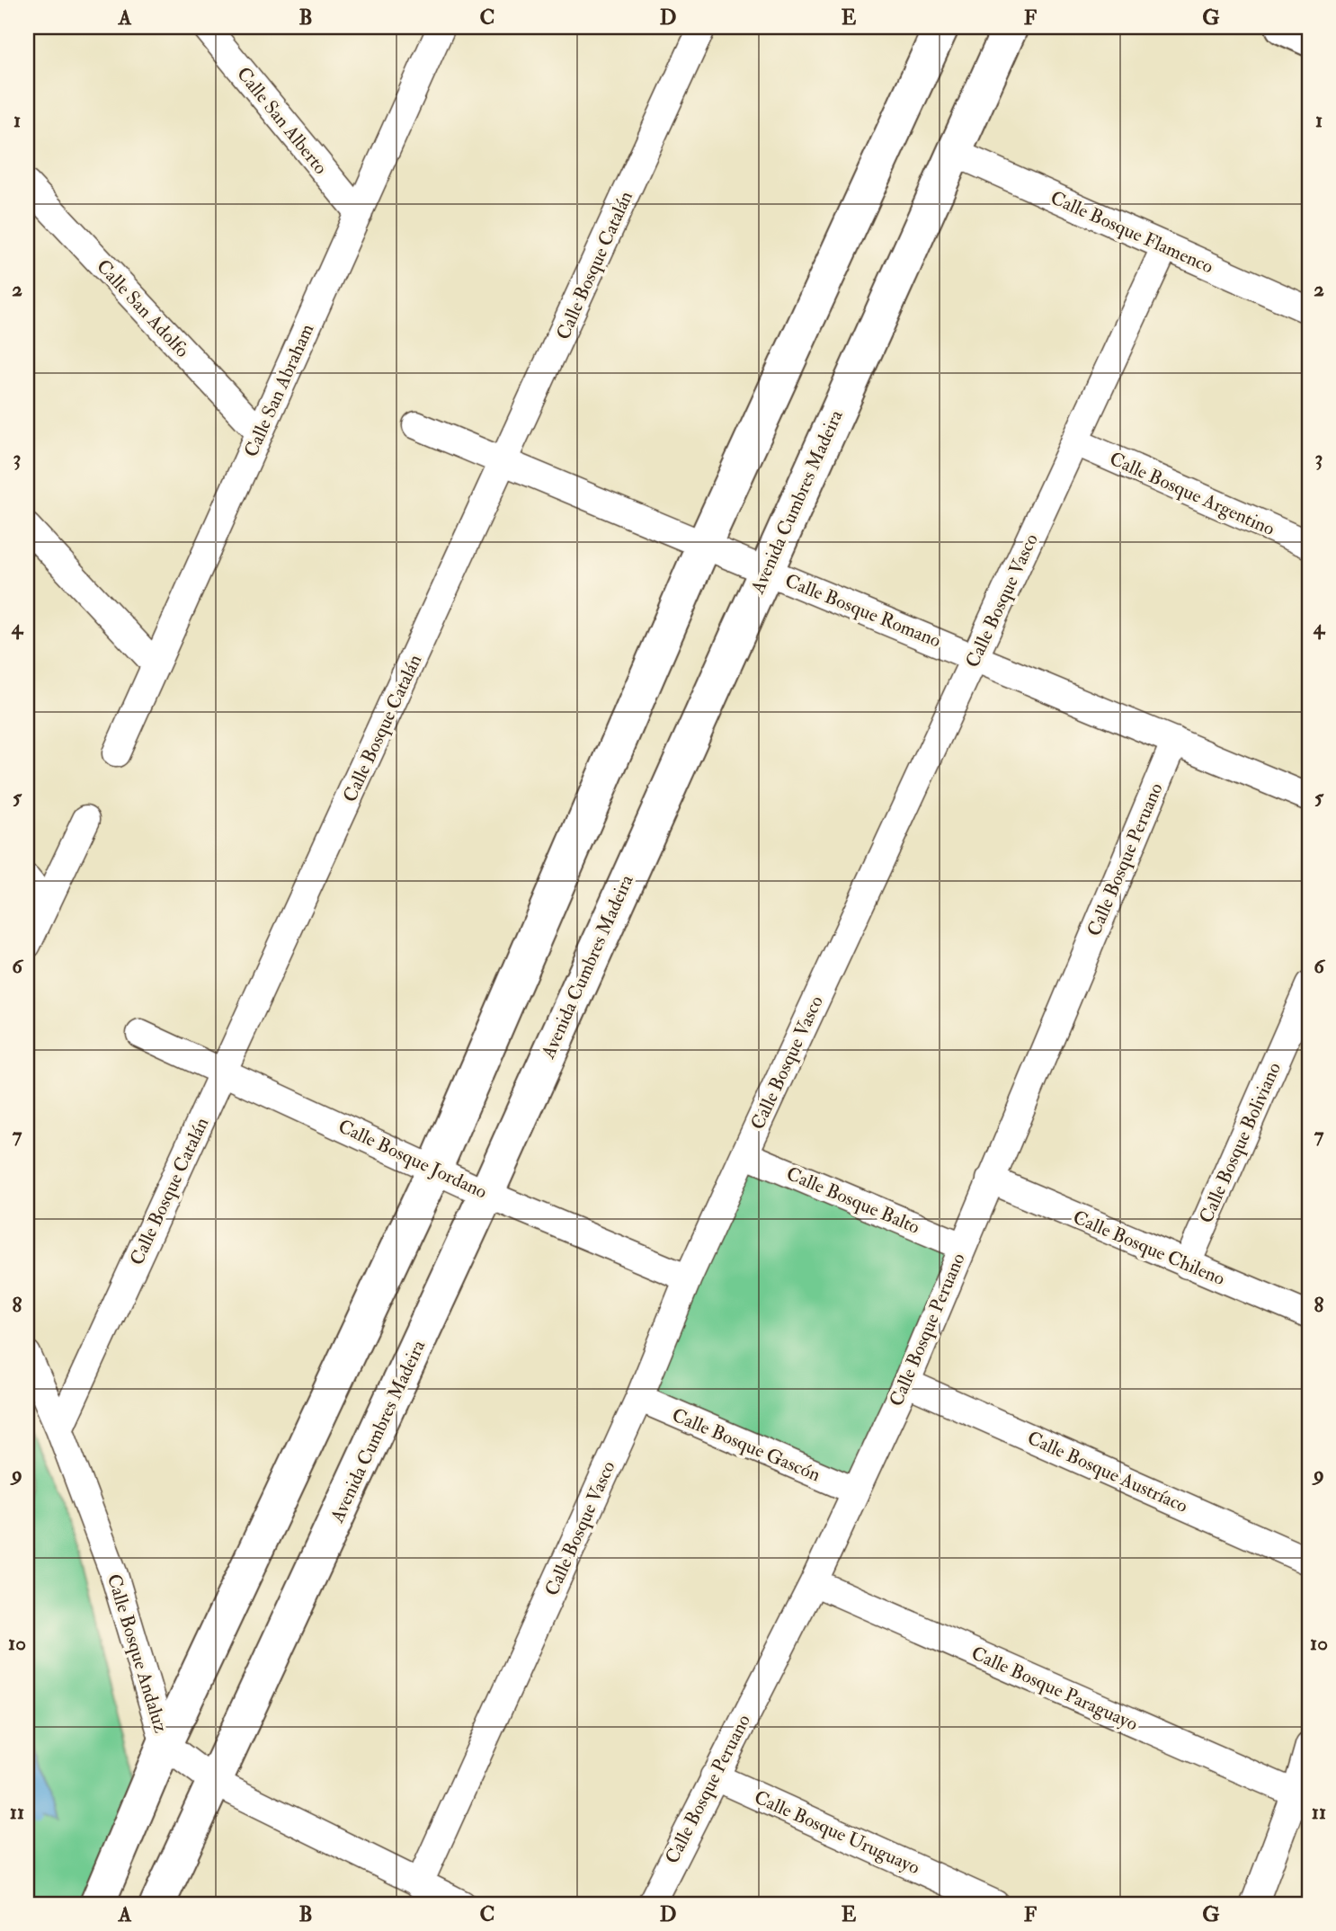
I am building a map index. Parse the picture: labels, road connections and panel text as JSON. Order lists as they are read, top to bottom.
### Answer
{
  "streets": {
    "street": [
      "Calle San Alberto",
      "Calle Bosque Flamenco",
      "Calle Bosque Catalán",
      "Calle San Adolfo",
      "Calle San Abraham",
      "Calle Bosque Argentino",
      "Avenida Cumbres Madeira",
      "Calle Bosque Vasco",
      "Calle Bosque Romano",
      "Calle Bosque Peruano",
      "Calle Bosque Boliviano",
      "Calle Bosque Jordano",
      "Calle Bosque Balto",
      "Calle Bosque Chileno",
      "Calle Bosque Gascón",
      "Calle Bosque Austríaco",
      "Calle Bosque Andaluz",
      "Calle Bosque Paraguayo",
      "Calle Bosque Uruguayo"
    ]
  },
  "crossings": [
    ["Calle San Alberto", "Calle San Abraham"],
    ["Calle Bosque Flamenco", "Avenida Cumbres Madeira"],
    ["Calle Bosque Flamenco", "Calle Bosque Vasco"],
    ["Calle Bosque Catalán", "Calle Bosque Romano"],
    ["Calle Bosque Catalán", "Calle Bosque Jordano"],
    ["Calle Bosque Catalán", "Calle Bosque Andaluz"],
    ["Calle San Adolfo", "Calle San Abraham"],
    ["Calle Bosque Argentino", "Calle Bosque Vasco"],
    ["Avenida Cumbres Madeira", "Calle Bosque Romano"],
    ["Avenida Cumbres Madeira", "Calle Bosque Jordano"],
    ["Avenida Cumbres Madeira", "Calle Bosque Andaluz"],
    ["Calle Bosque Vasco", "Calle Bosque Romano"],
    ["Calle Bosque Vasco", "Calle Bosque Jordano"],
    ["Calle Bosque Vasco", "Calle Bosque Balto"],
    ["Calle Bosque Vasco", "Calle Bosque Gascón"],
    ["Calle Bosque Vasco", "Calle Bosque Andaluz"],
    ["Calle Bosque Romano", "Calle Bosque Peruano"],
    ["Calle Bosque Peruano", "Calle Bosque Balto"],
    ["Calle Bosque Peruano", "Calle Bosque Chileno"],
    ["Calle Bosque Peruano", "Calle Bosque Gascón"],
    ["Calle Bosque Peruano", "Calle Bosque Austríaco"],
    ["Calle Bosque Peruano", "Calle Bosque Paraguayo"],
    ["Calle Bosque Peruano", "Calle Bosque Uruguayo"],
    ["Calle Bosque Boliviano", "Calle Bosque Chileno"]
  ],
  "grid": {
    "columns": [
      "A",
      "B",
      "C",
      "D",
      "E",
      "F",
      "G"
    ],
    "rows": [
      "1",
      "2",
      "3",
      "4",
      "5",
      "6",
      "7",
      "8",
      "9",
      "10",
      "11"
    ]
  }
}
